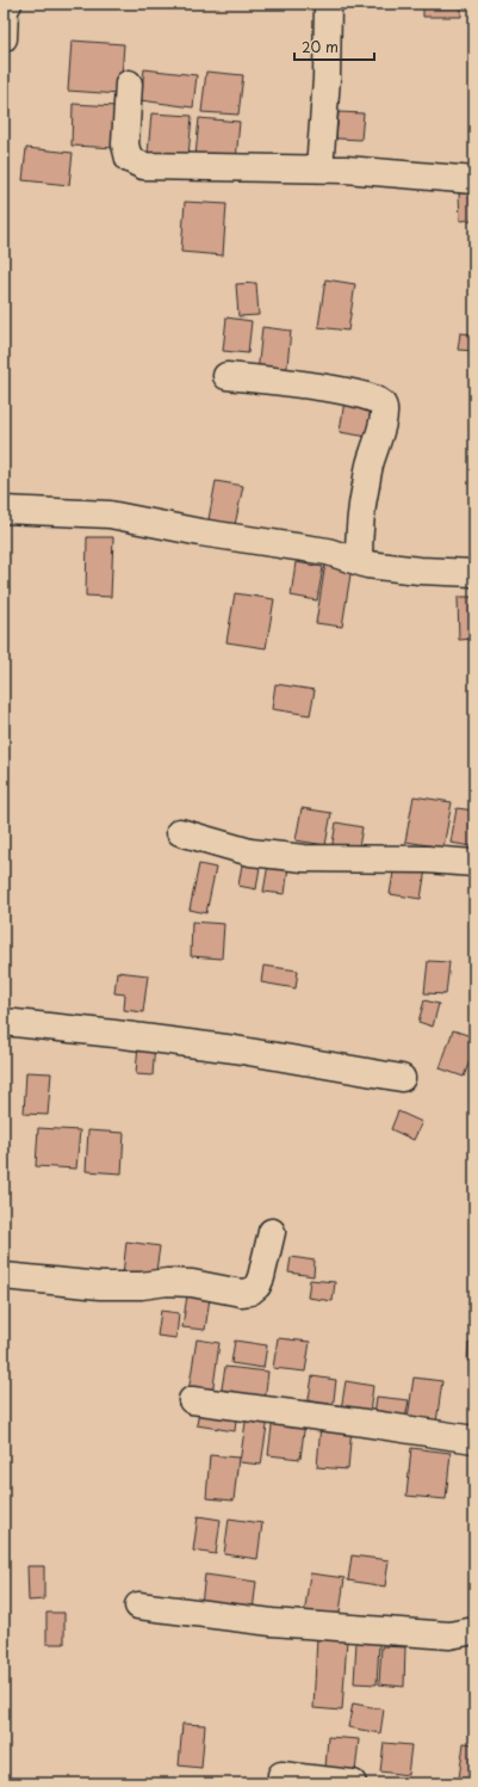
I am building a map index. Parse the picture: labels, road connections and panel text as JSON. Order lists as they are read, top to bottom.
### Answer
{
  "scale_bar": "20 m"
}
